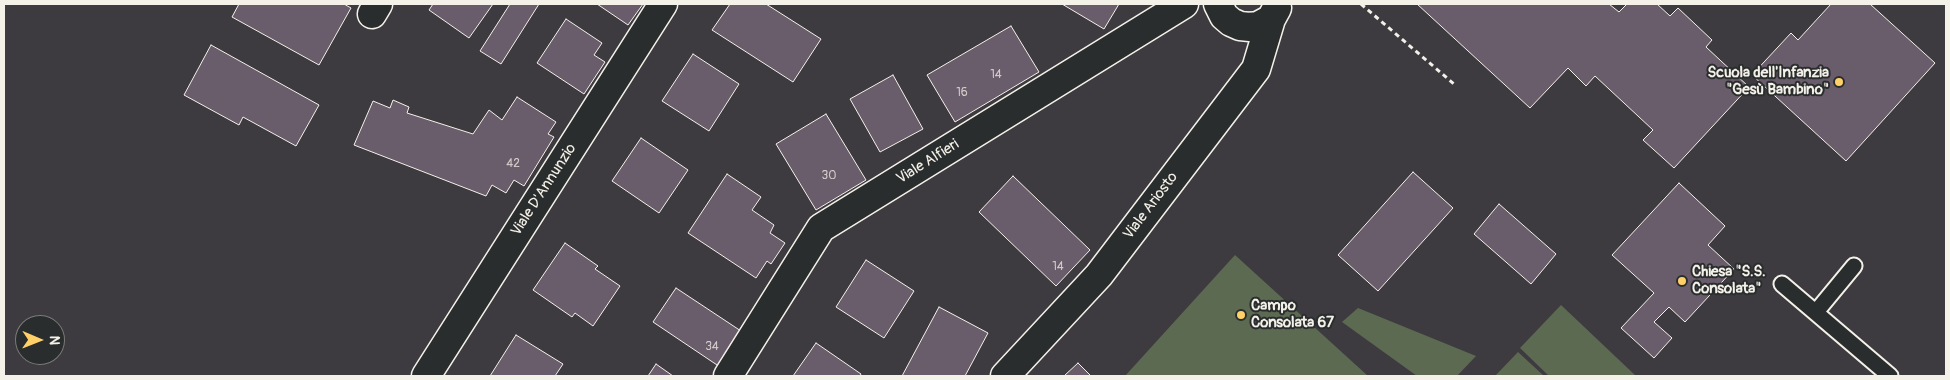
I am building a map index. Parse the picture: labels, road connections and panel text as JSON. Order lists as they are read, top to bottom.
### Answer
{
  "streets": {
    "street": ["Viale Alfieri", "Viale D'Annunzio", "Viale Ariosto"]
  },
  "places": ["Scuola dell'Infanzia \"Gesù Bambino\"", "Chiesa \"S.S. Consolata\"", "Campo Consolata 67"],
  "house_numbers": [
    "14",
    "16",
    "42",
    "30",
    "14",
    "34"
  ],
  "north": "right"
}
